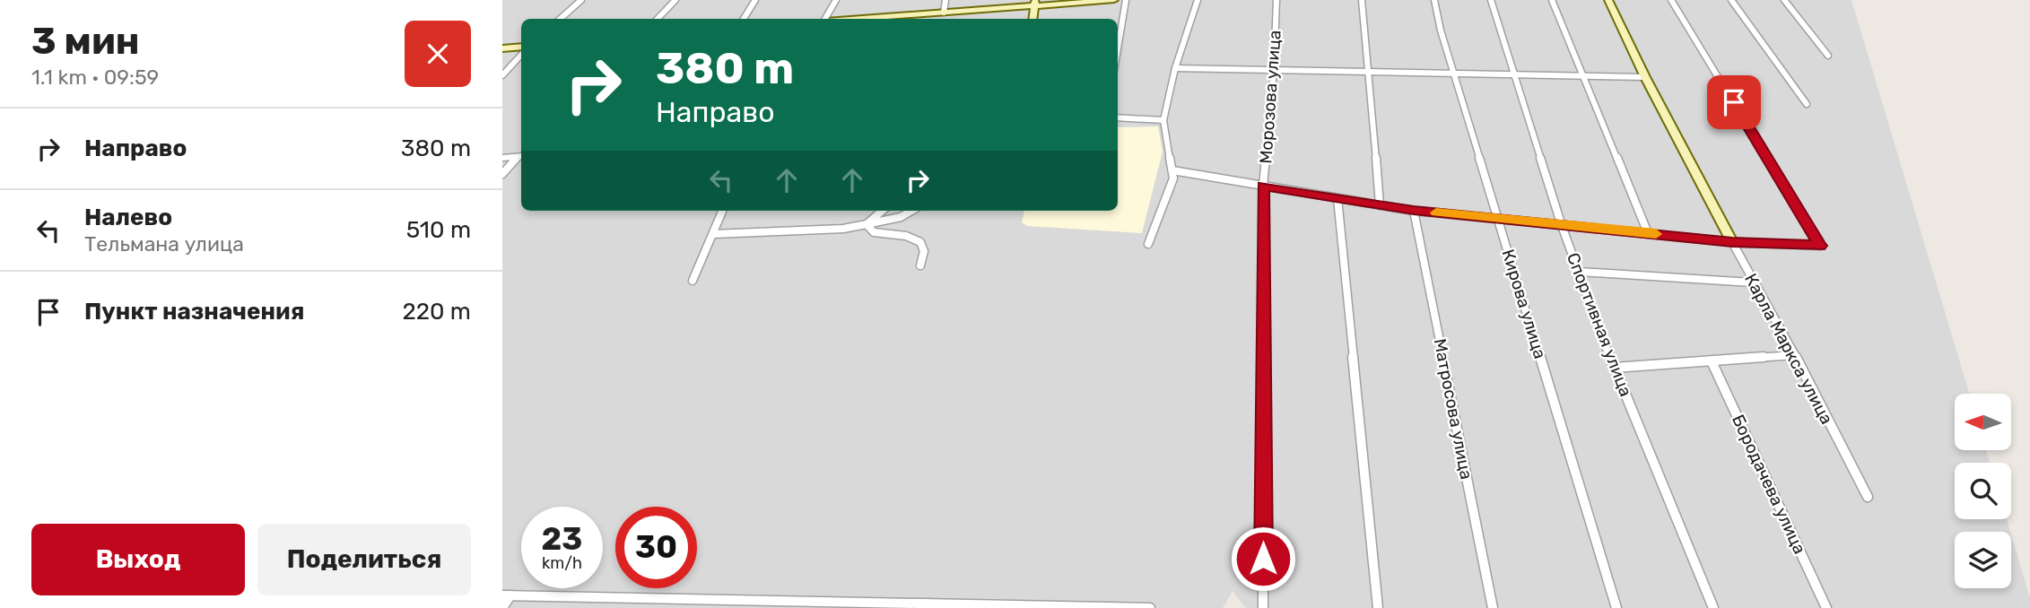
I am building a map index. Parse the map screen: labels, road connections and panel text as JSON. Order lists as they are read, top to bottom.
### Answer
{
  "streets": {
    "street": [
      "Морозова улица",
      "Кирова улица",
      "Спортивная улица",
      "Карла Маркса улица",
      "Матросова улица",
      "Бородачева улица"
    ]
  },
  "north": "left",
  "page": {
    "heading": ["3 мин", "1.1 km · 09:59"],
    "turn": ["380 m", "Направо"],
    "list": [
      {
        "name": "Направо",
        "value": "380 m"
      },
      {
        "name": "Налево",
        "note": "Тельмана улица",
        "value": "510 m"
      },
      {
        "name": "Пункт назначения",
        "value": "220 m"
      }
    ],
    "speed": "23 km/h",
    "limit": "30",
    "buttons": ["Выход", "Поделиться"]
  }
}
